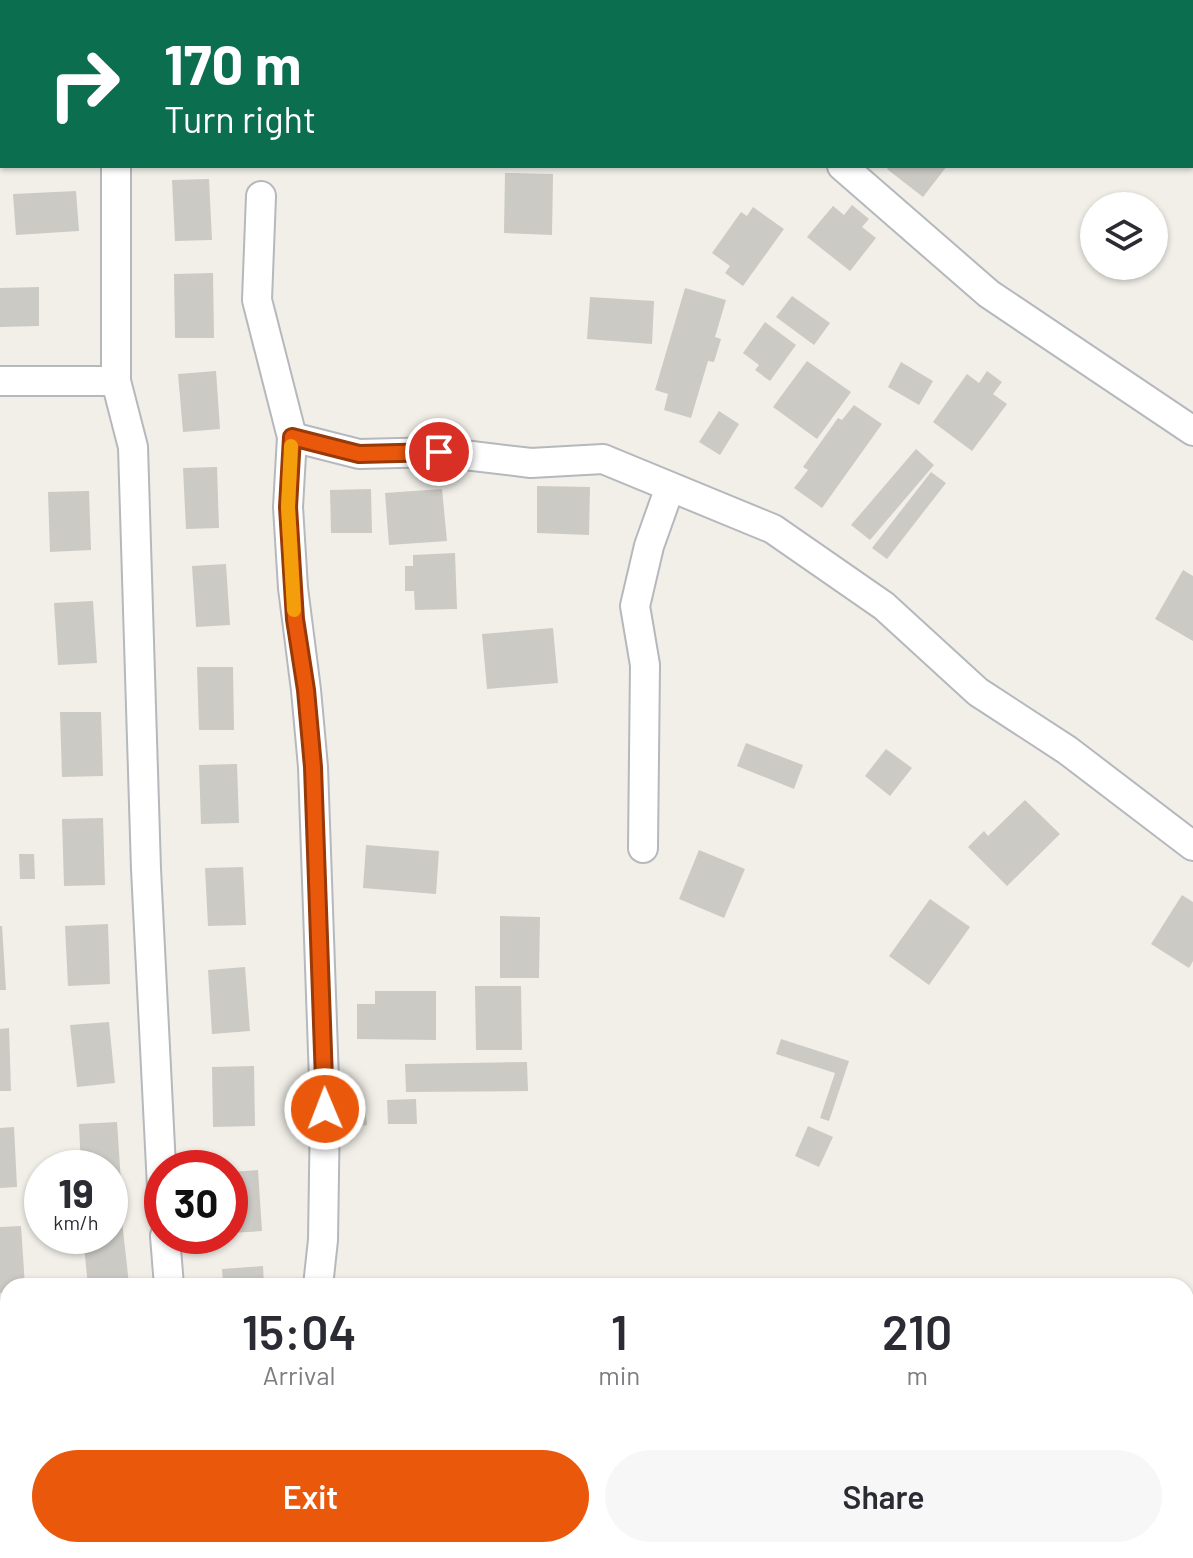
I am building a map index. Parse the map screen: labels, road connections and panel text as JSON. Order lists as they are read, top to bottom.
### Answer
{
  "page": {
    "turn": ["170 m", "Turn right"],
    "speed": "19 km/h",
    "limit": "30",
    "eta": [
      "15:04",
      "Arrival",
      "1",
      "min",
      "210",
      "m"
    ],
    "buttons": ["Exit", "Share"]
  }
}
